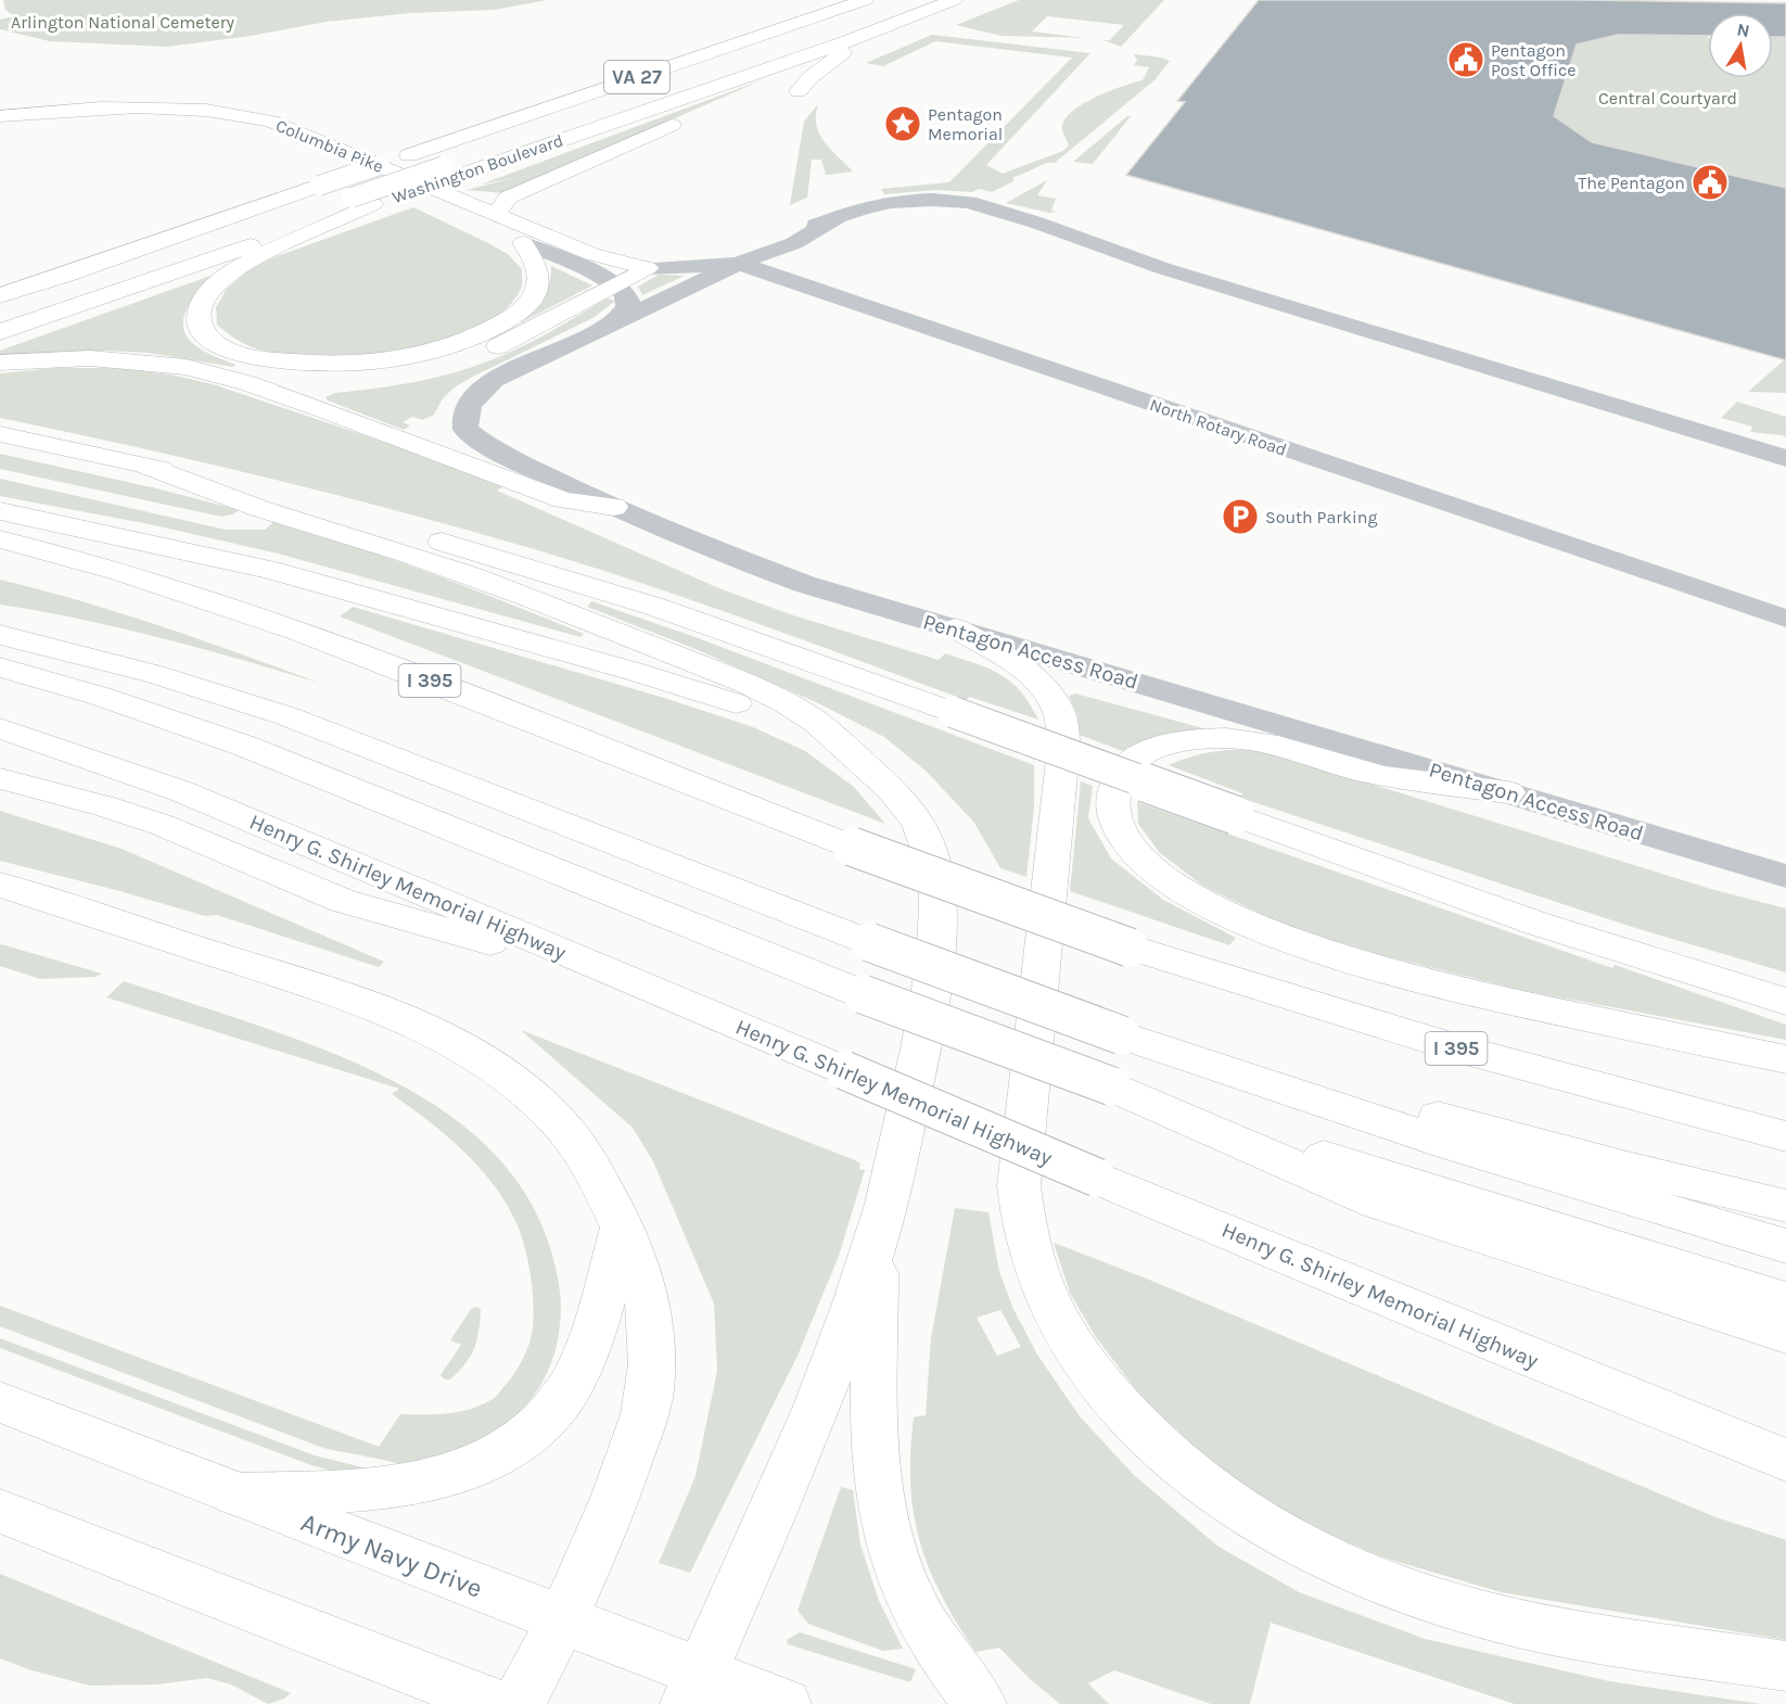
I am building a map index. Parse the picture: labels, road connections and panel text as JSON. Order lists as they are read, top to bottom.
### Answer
{
  "streets": {
    "main road": [
      "VA 27",
      "Columbia Pike",
      "Washington Boulevard",
      "I 395",
      "Henry G. Shirley Memorial Highway",
      "Army Navy Drive"
    ],
    "street": ["North Rotary Road", "Pentagon Access Road"]
  },
  "crossings": [
    ["Columbia Pike", "North Rotary Road"],
    ["Columbia Pike", "Pentagon Access Road"],
    ["North Rotary Road", "Pentagon Access Road"]
  ],
  "parks": ["Arlington National Cemetery", "Central Courtyard"],
  "places": {
    "public building": ["Pentagon Post Office", "The Pentagon"],
    "place": ["Pentagon Memorial"],
    "parking": ["South Parking"]
  },
  "north": "top"
}
